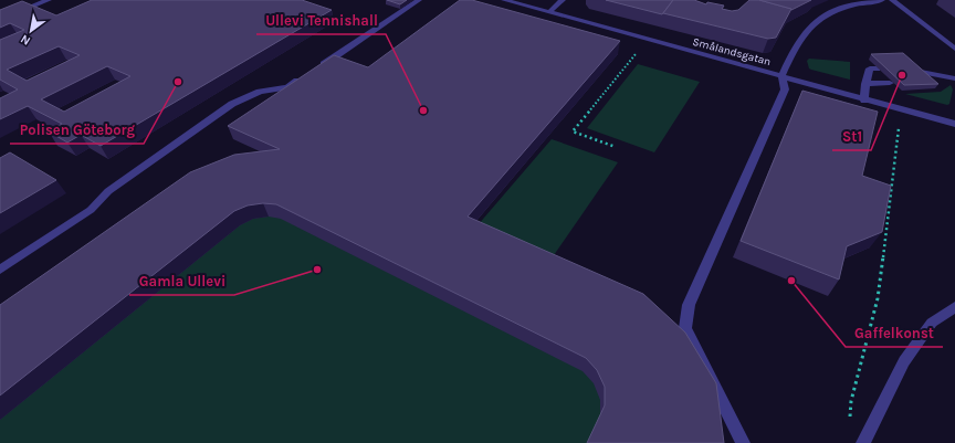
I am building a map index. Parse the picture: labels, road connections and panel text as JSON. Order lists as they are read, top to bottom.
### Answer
{
  "streets": {
    "street": ["Smålandsgatan"]
  },
  "places": [
    "St1",
    "Polisen Göteborg",
    "Ullevi Tennishall",
    "Gamla Ullevi",
    "Gaffelkonst"
  ],
  "north": "bottom left"
}
